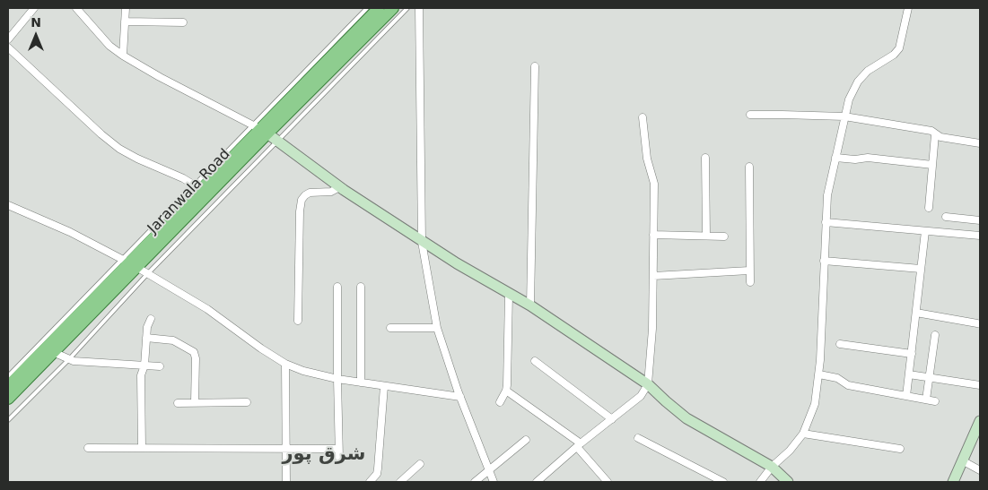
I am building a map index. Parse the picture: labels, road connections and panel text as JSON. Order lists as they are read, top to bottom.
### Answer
{
  "streets": {
    "main road": ["Jaranwala Road"]
  },
  "districts": ["شرق پور"],
  "north": "top"
}
